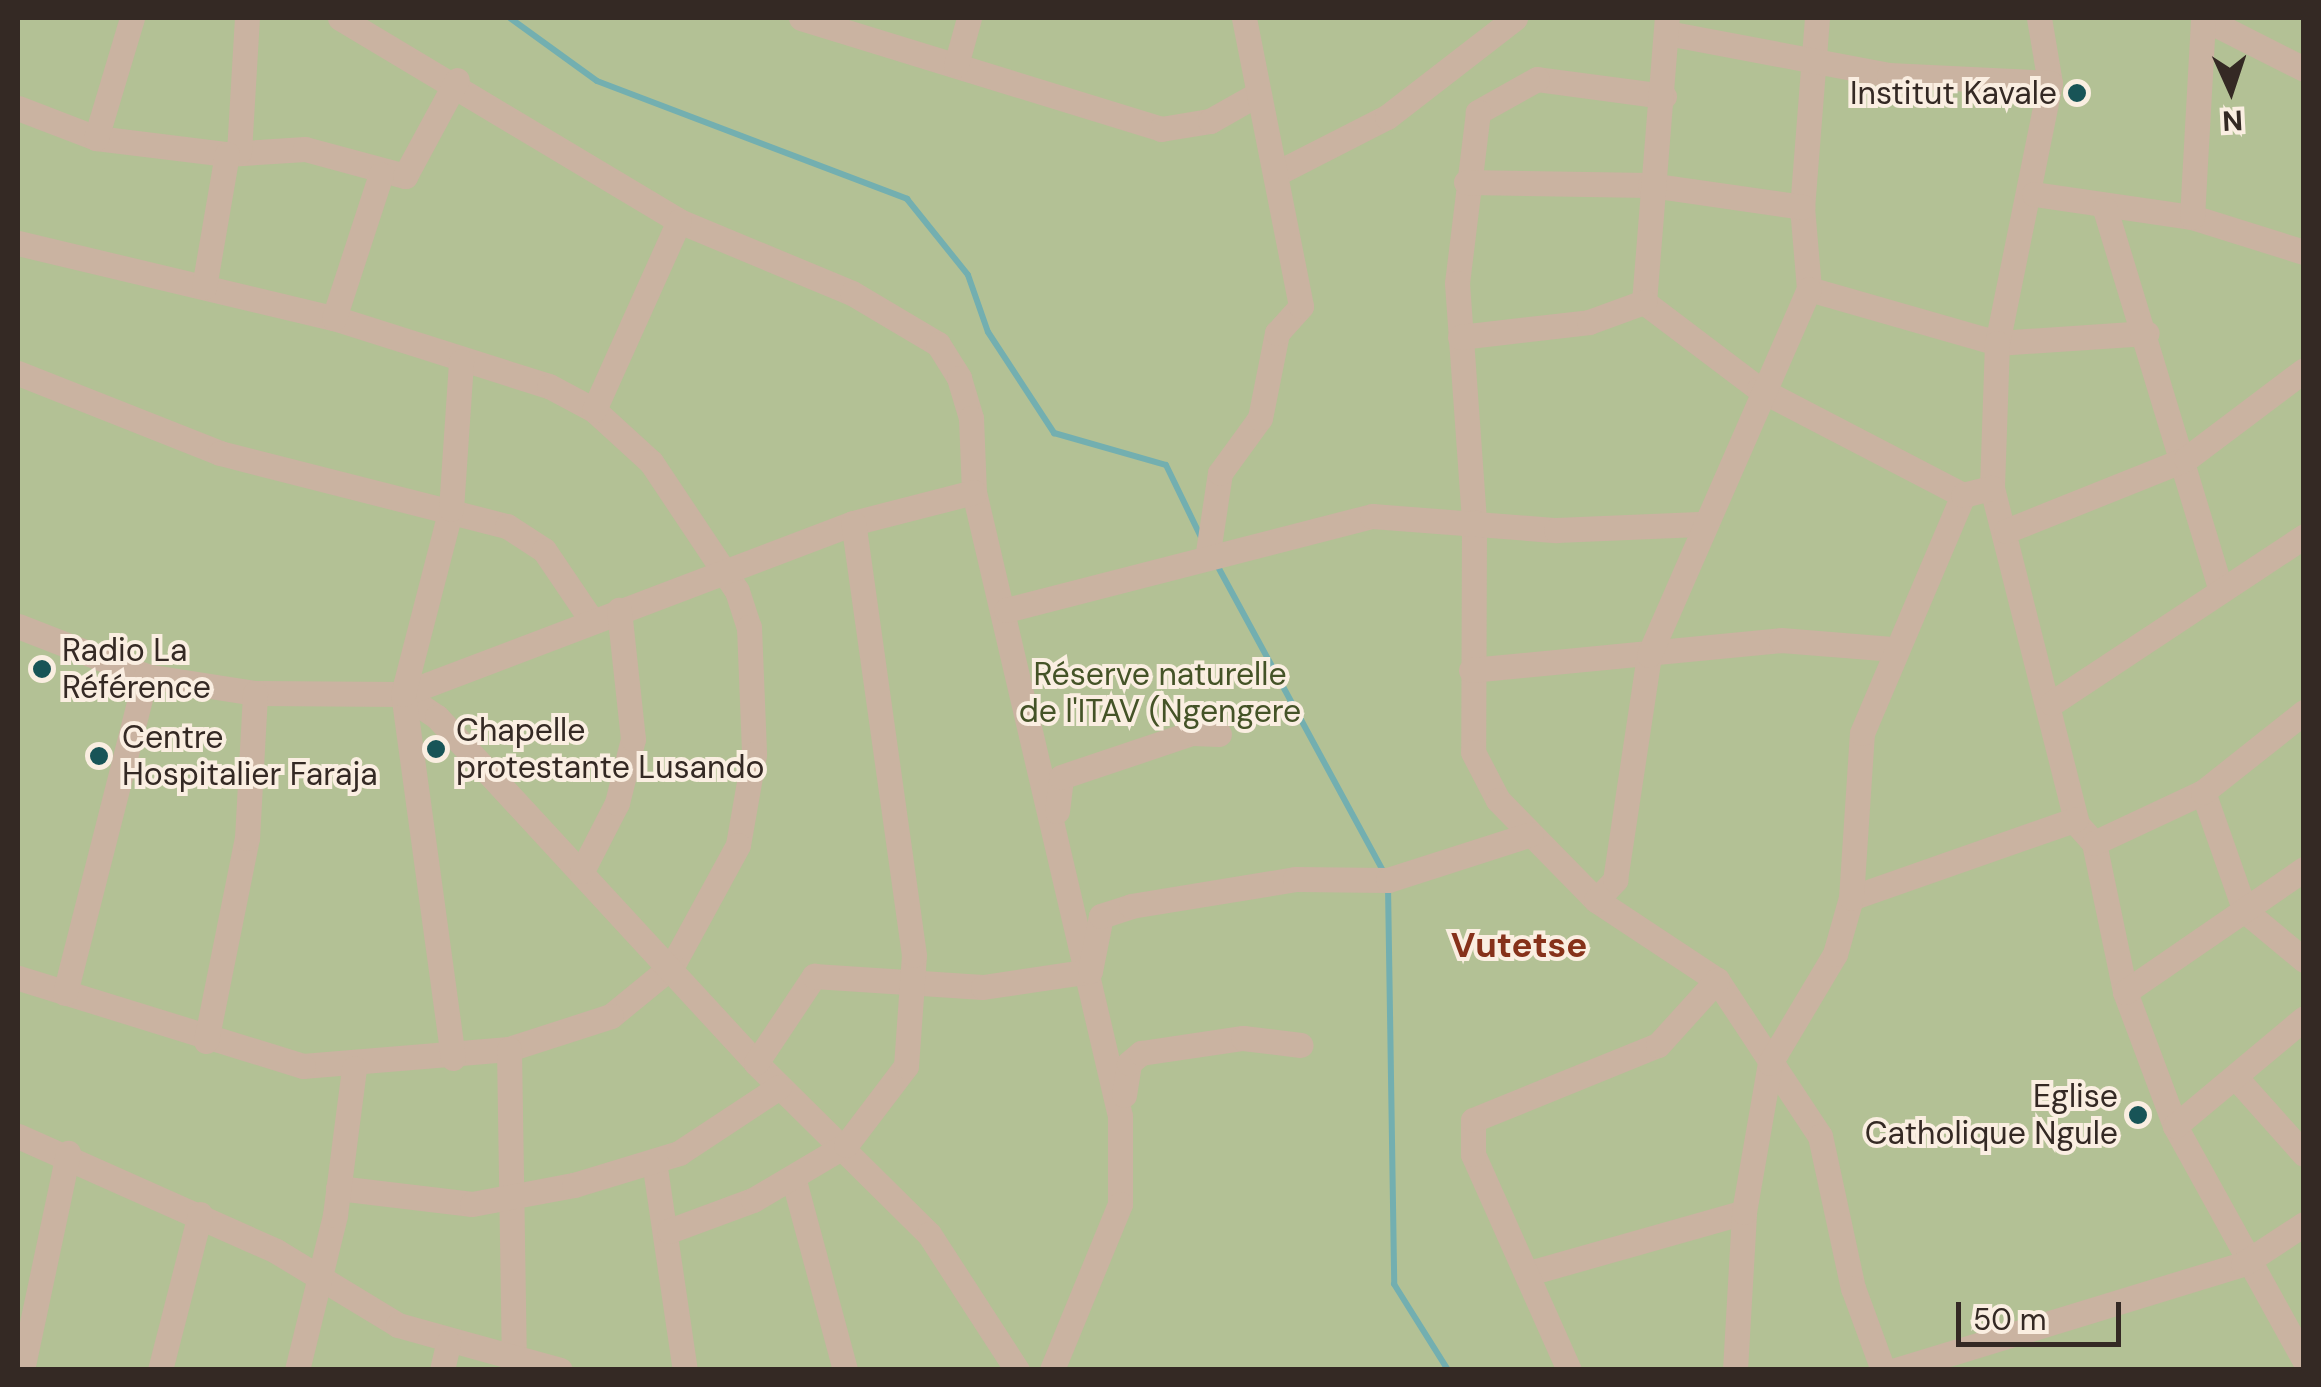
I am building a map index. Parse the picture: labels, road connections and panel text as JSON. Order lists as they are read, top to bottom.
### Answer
{
  "districts": ["Vutetse"],
  "parks": ["Réserve naturelle de l'ITAV (Ngengere"],
  "places": [
    "Institut Kavale",
    "Radio La Référence",
    "Chapelle protestante Lusando",
    "Centre Hospitalier Faraja",
    "Eglise Catholique Ngule"
  ],
  "scale_bar": "50 m",
  "north": "bottom"
}
